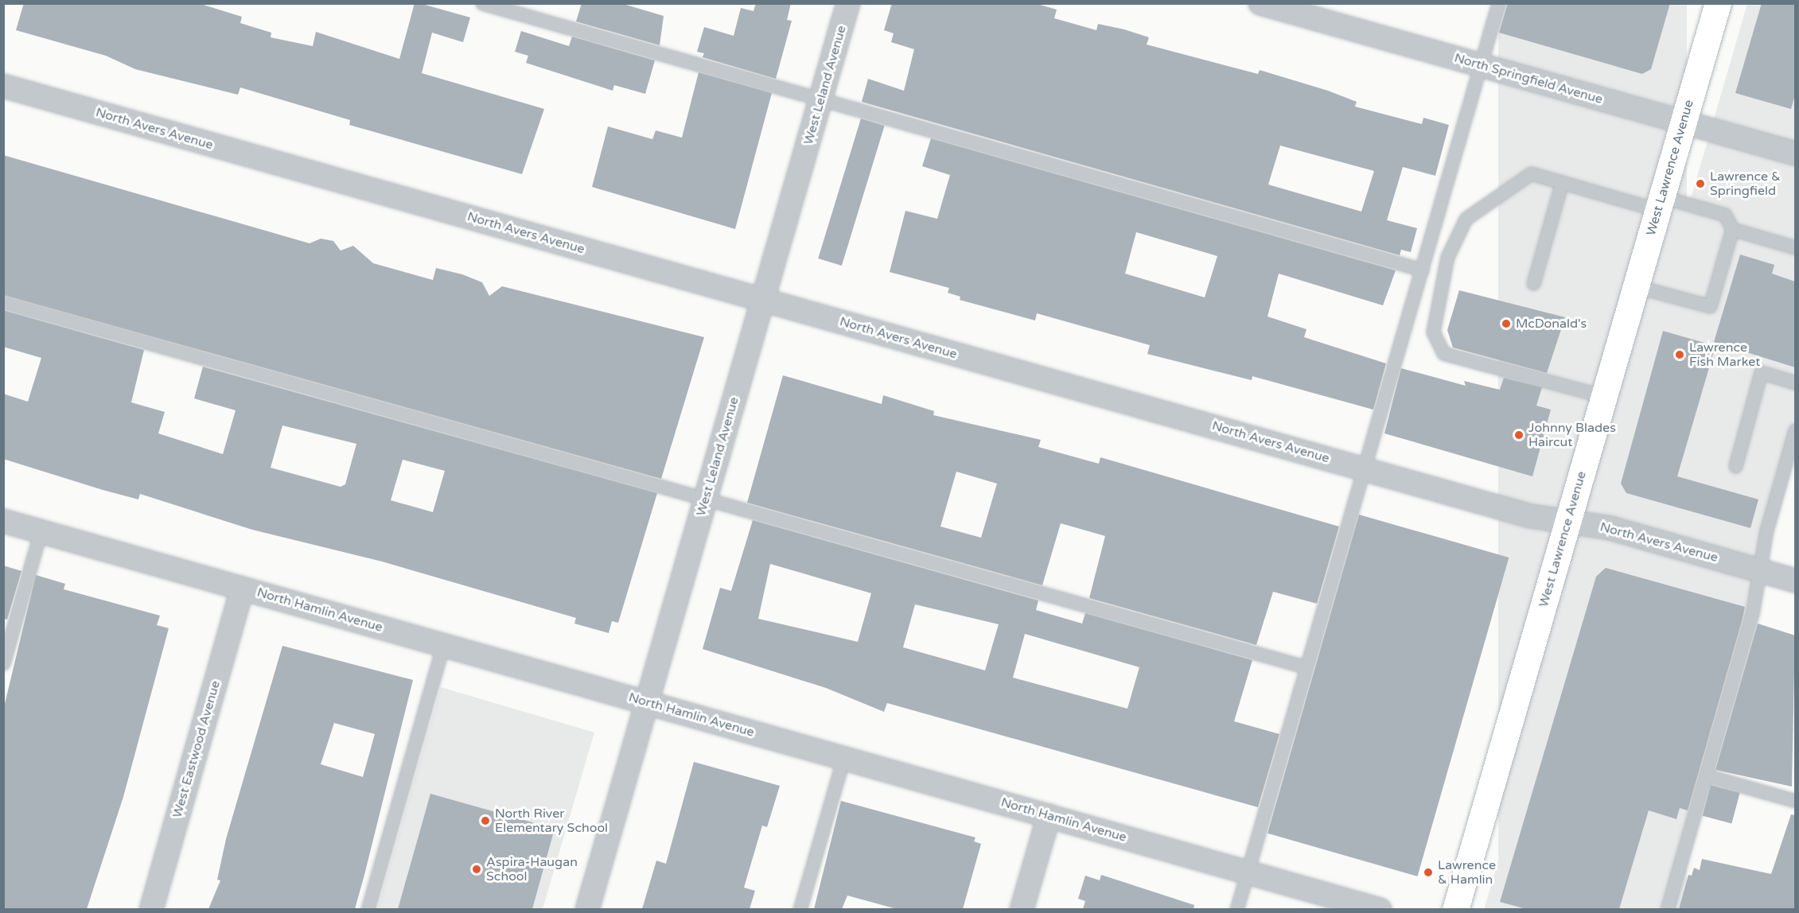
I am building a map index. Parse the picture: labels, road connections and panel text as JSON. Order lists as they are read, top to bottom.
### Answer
{
  "streets": {
    "main road": ["West Lawrence Avenue"],
    "street": [
      "North Springfield Avenue",
      "West Leland Avenue",
      "North Avers Avenue",
      "North Hamlin Avenue",
      "West Eastwood Avenue"
    ]
  },
  "crossings": [
    ["North Springfield Avenue", "West Lawrence Avenue"],
    ["West Leland Avenue", "North Avers Avenue"],
    ["West Leland Avenue", "North Hamlin Avenue"],
    ["North Avers Avenue", "West Lawrence Avenue"],
    ["North Hamlin Avenue", "West Eastwood Avenue"]
  ],
  "places": [
    "Lawrence & Springfield",
    "McDonald's",
    "Lawrence Fish Market",
    "Johnny Blades Haircut",
    "North River Elementary School",
    "Aspira-Haugan School",
    "Lawrence & Hamlin"
  ]
}
